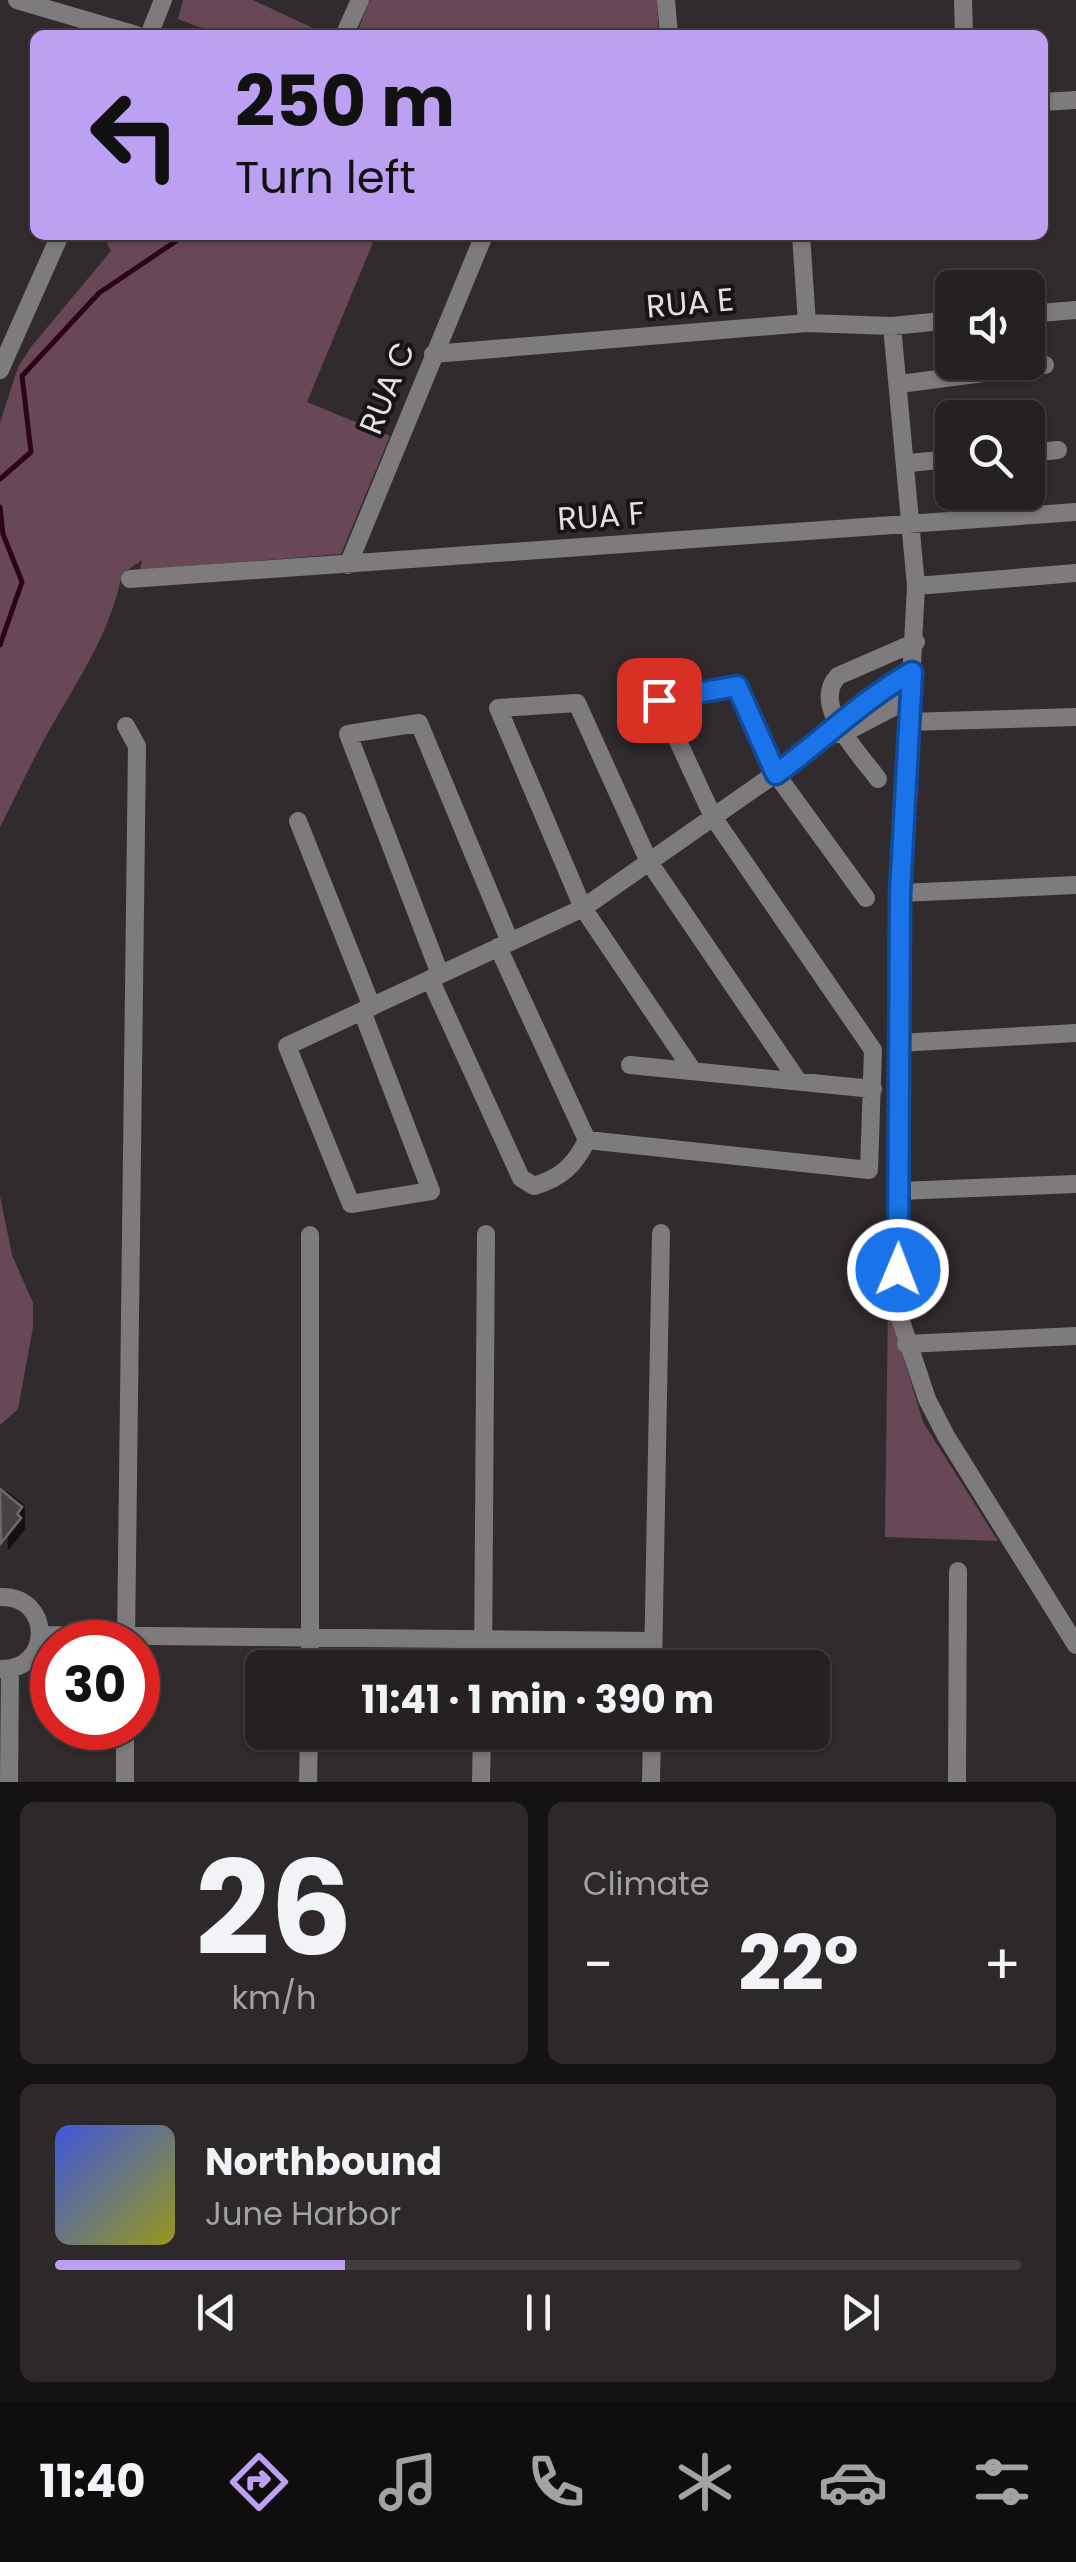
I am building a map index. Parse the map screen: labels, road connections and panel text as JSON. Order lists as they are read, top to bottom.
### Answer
{
  "streets": {
    "street": ["RUA E", "RUA C", "RUA F"]
  },
  "crossings": [
    ["RUA E", "RUA C"],
    ["RUA C", "RUA F"]
  ],
  "page": {
    "turn": ["250 m", "Turn left"],
    "limit": "30",
    "trip": "11:41 · 1 min · 390 m",
    "tile": [
      ["26", "km/h"],
      "Climate"
    ],
    "heat": ["−", "22°", "+"],
    "song": ["Northbound", "June Harbor"],
    "tabs": "11:40"
  }
}
